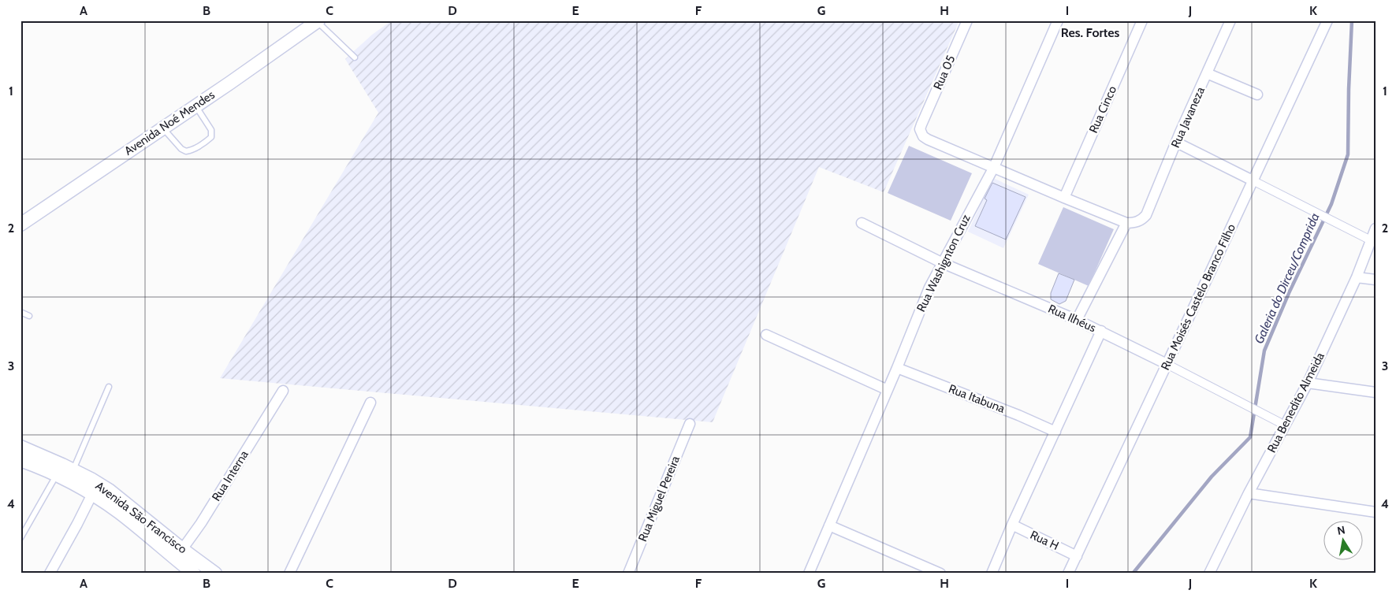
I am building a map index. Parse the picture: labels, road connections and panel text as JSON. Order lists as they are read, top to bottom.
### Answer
{
  "streets": {
    "street": [
      "Rua 05",
      "Rua Cinco",
      "Rua Javaneza",
      "Avenida Noé Mendes",
      "Rua Washignton Cruz",
      "Rua Moisés Castelo Branco Filho",
      "Rua Ilhéus",
      "Rua Itabuna",
      "Rua Benedito Almeida",
      "Rua Interna",
      "Rua Miguel Pereira",
      "Avenida São Francisco",
      "Rua H"
    ]
  },
  "crossings": [
    ["Rua 05", "Rua Washignton Cruz"],
    ["Rua Washignton Cruz", "Rua Ilhéus"],
    ["Rua Washignton Cruz", "Rua Itabuna"],
    ["Rua Moisés Castelo Branco Filho", "Rua Ilhéus"],
    ["Rua Moisés Castelo Branco Filho", "Rua H"],
    ["Rua Interna", "Avenida São Francisco"]
  ],
  "districts": ["Res. Fortes"],
  "water": ["Galeria do Dirceu/Comprida"],
  "north": "top",
  "grid": {
    "columns": [
      "A",
      "B",
      "C",
      "D",
      "E",
      "F",
      "G",
      "H",
      "I",
      "J",
      "K"
    ],
    "rows": [
      "1",
      "2",
      "3",
      "4"
    ]
  }
}
